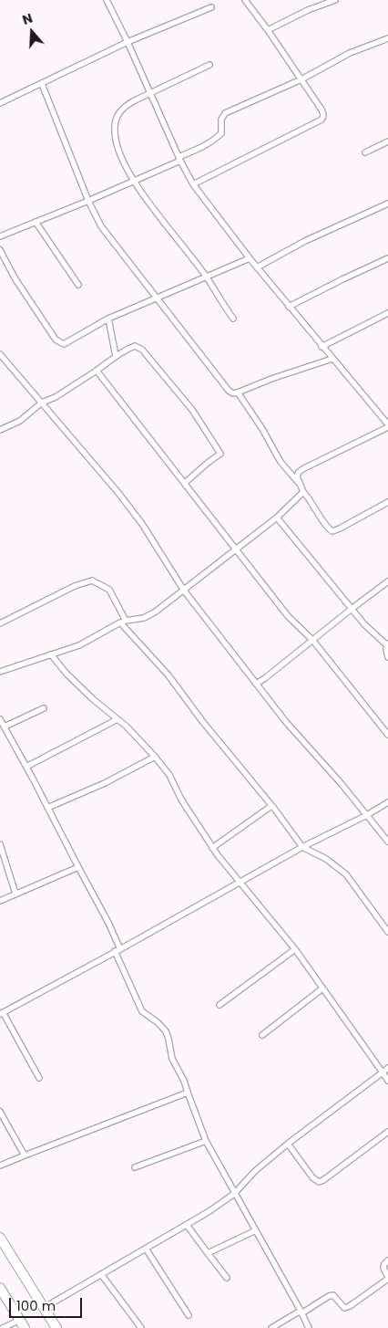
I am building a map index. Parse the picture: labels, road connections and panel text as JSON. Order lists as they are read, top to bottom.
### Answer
{
  "scale_bar": "100 m",
  "north": "top"
}
